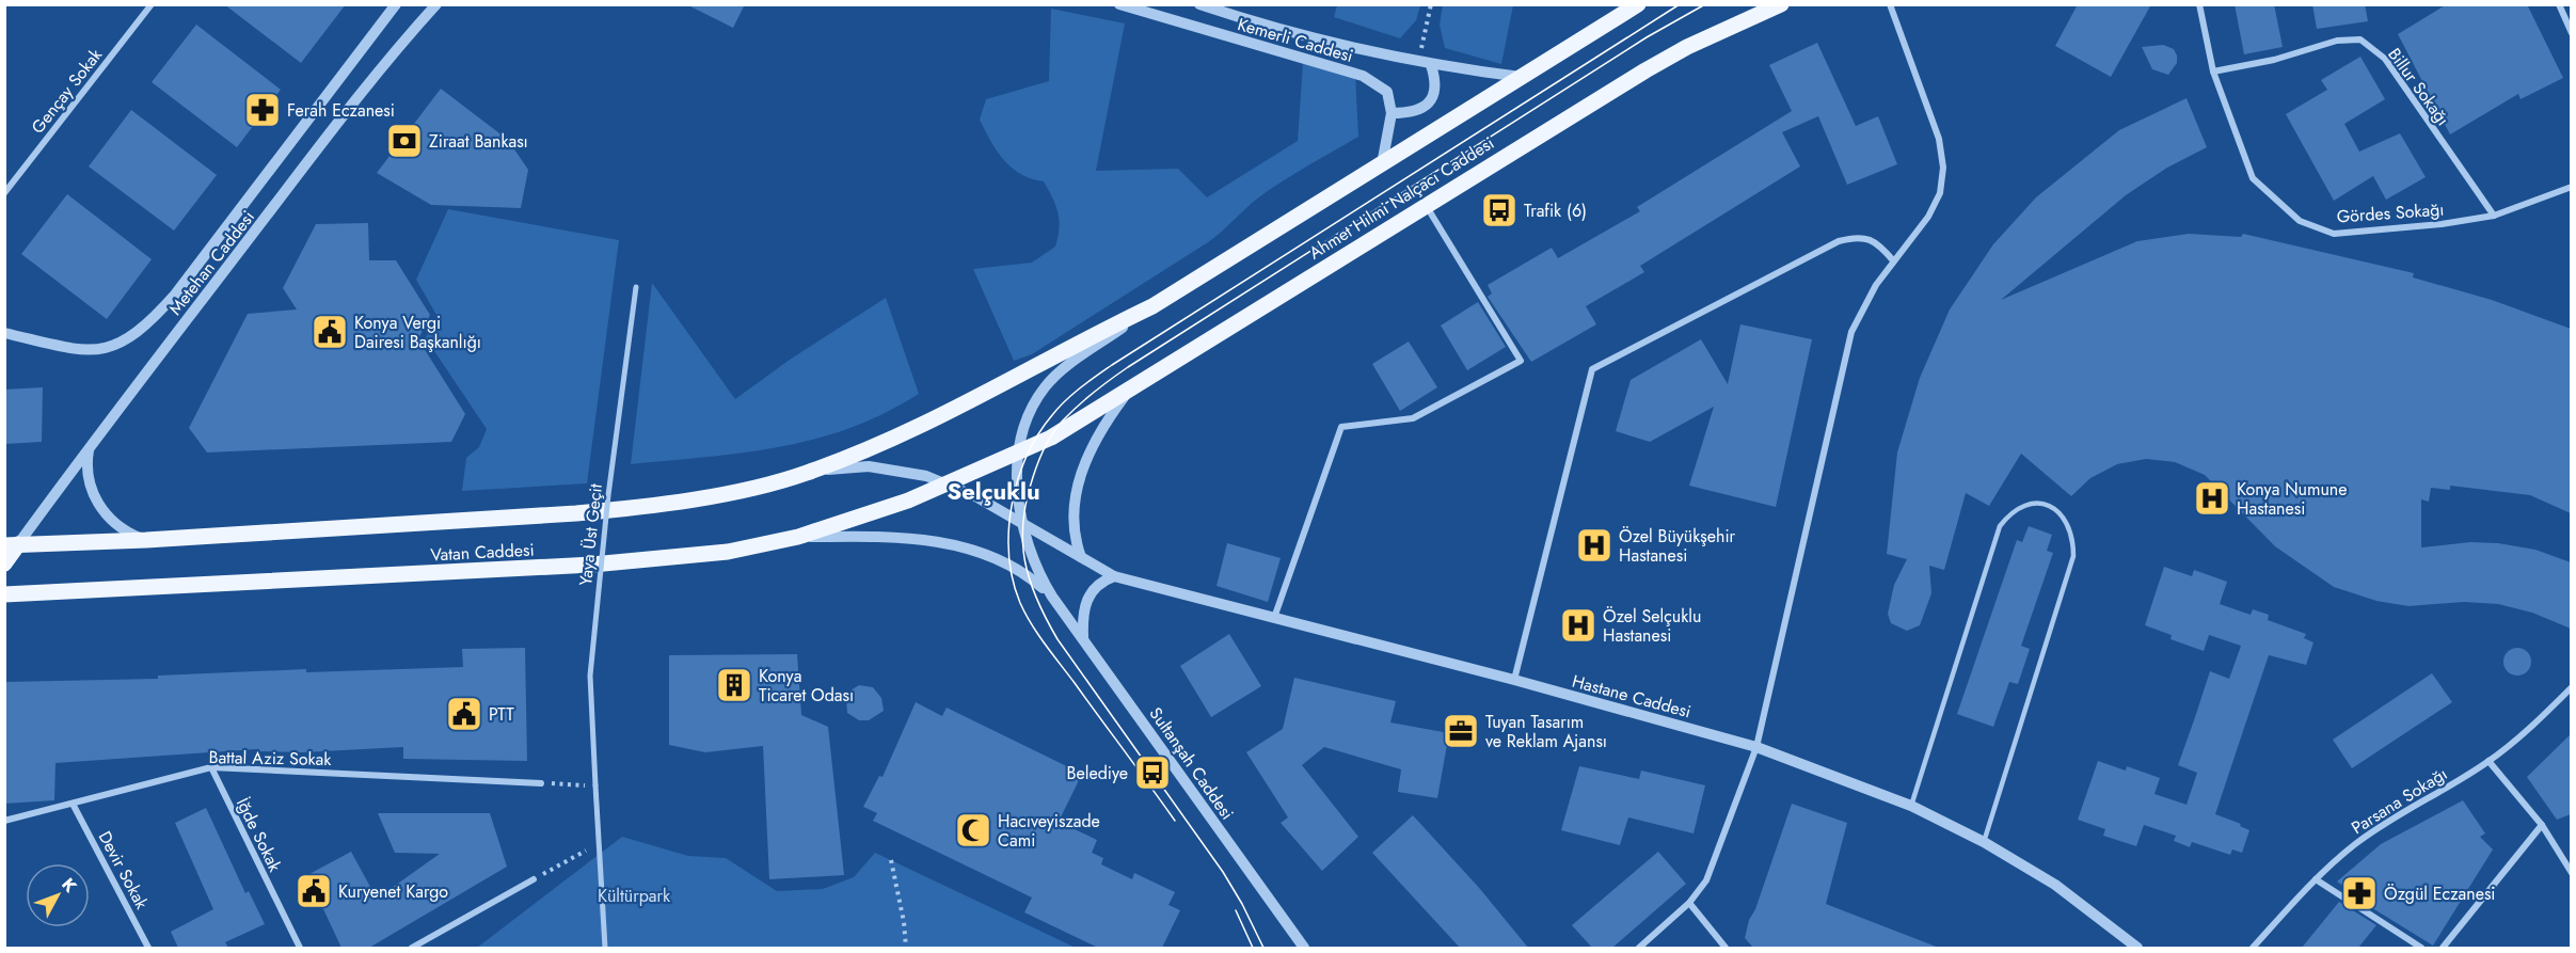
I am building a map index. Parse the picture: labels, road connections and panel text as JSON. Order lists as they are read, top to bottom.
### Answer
{
  "streets": {
    "main road": ["Ahmet Hilmi Nalçacı Caddesi", "Vatan Caddesi"],
    "street": [
      "Kemerli Caddesi",
      "Billur Sokağı",
      "Gençay Sokak",
      "Gördes Sokağı",
      "Metehan Caddesi",
      "Yaya Üst Geçit",
      "Hastane Caddesi",
      "Battal Aziz Sokak",
      "Sultanşah Caddesi",
      "Parsana Sokağı",
      "İğde Sokak",
      "Devir Sokak"
    ]
  },
  "crossings": [
    ["Billur Sokağı", "Gördes Sokağı"],
    ["Ahmet Hilmi Nalçacı Caddesi", "Vatan Caddesi"],
    ["Metehan Caddesi", "Vatan Caddesi"],
    ["Vatan Caddesi", "Hastane Caddesi"],
    ["Battal Aziz Sokak", "İğde Sokak"],
    ["Battal Aziz Sokak", "Devir Sokak"]
  ],
  "districts": ["Selçuklu"],
  "parks": ["Kültürpark"],
  "places": {
    "pharmacy": ["Ferah Eczanesi", "Özgül Eczanesi"],
    "bank": ["Ziraat Bankası"],
    "bus stop": ["Trafik (6)", "Belediye"],
    "public building": ["Konya Vergi Dairesi Başkanlığı", "PTT", "Kuryenet Kargo"],
    "hospital": ["Konya Numune Hastanesi", "Özel Büyükşehir Hastanesi", "Özel Selçuklu Hastanesi"],
    "building": ["Konya Ticaret Odası"],
    "office": ["Tuyan Tasarım ve Reklam Ajansı"],
    "mosque": ["Hacıveyiszade Cami"]
  },
  "north": "top right"
}
